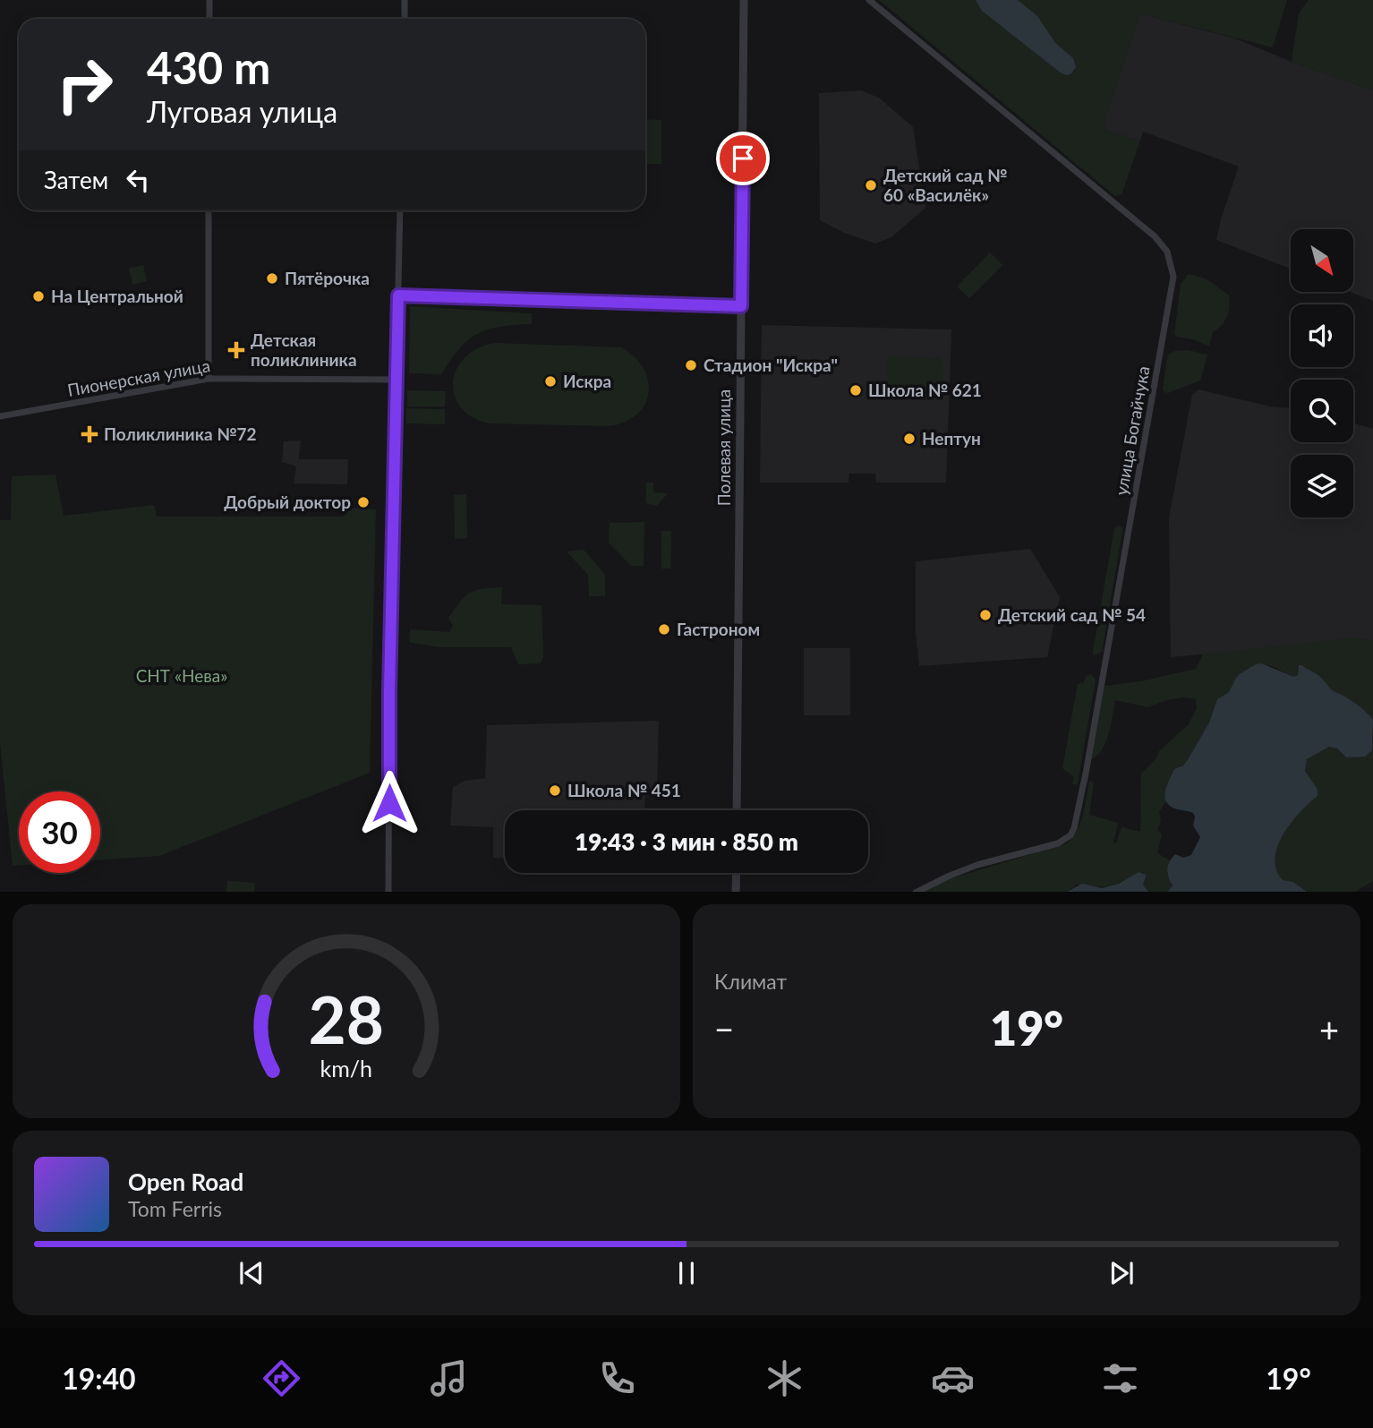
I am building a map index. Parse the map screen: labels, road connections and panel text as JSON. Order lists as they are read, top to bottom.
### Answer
{
  "streets": {
    "street": ["Пионерская улица", "улица Богайчука", "Полевая улица"]
  },
  "parks": ["СНТ «Нева»"],
  "places": {
    "other": [
      "Детский сад № 60 «Василёк»",
      "Пятёрочка",
      "На Центральной",
      "Стадион \"Искра\"",
      "Искра",
      "Школа № 621",
      "Нептун",
      "Добрый доктор",
      "Детский сад № 54",
      "Гастроном",
      "Школа № 451"
    ],
    "health": ["Детская поликлиника", "Поликлиника №72"]
  },
  "north": "bottom right",
  "page": {
    "turn": ["430 m", "Луговая улица"],
    "then": "Затем",
    "limit": "30",
    "trip": "19:43 · 3 мин · 850 m",
    "tile": "Климат",
    "heat": ["−", "19°", "+"],
    "song": ["Open Road", "Tom Ferris"],
    "tabs": ["19:40", "19°"],
    "gauge": ["28", "km/h"]
  }
}
